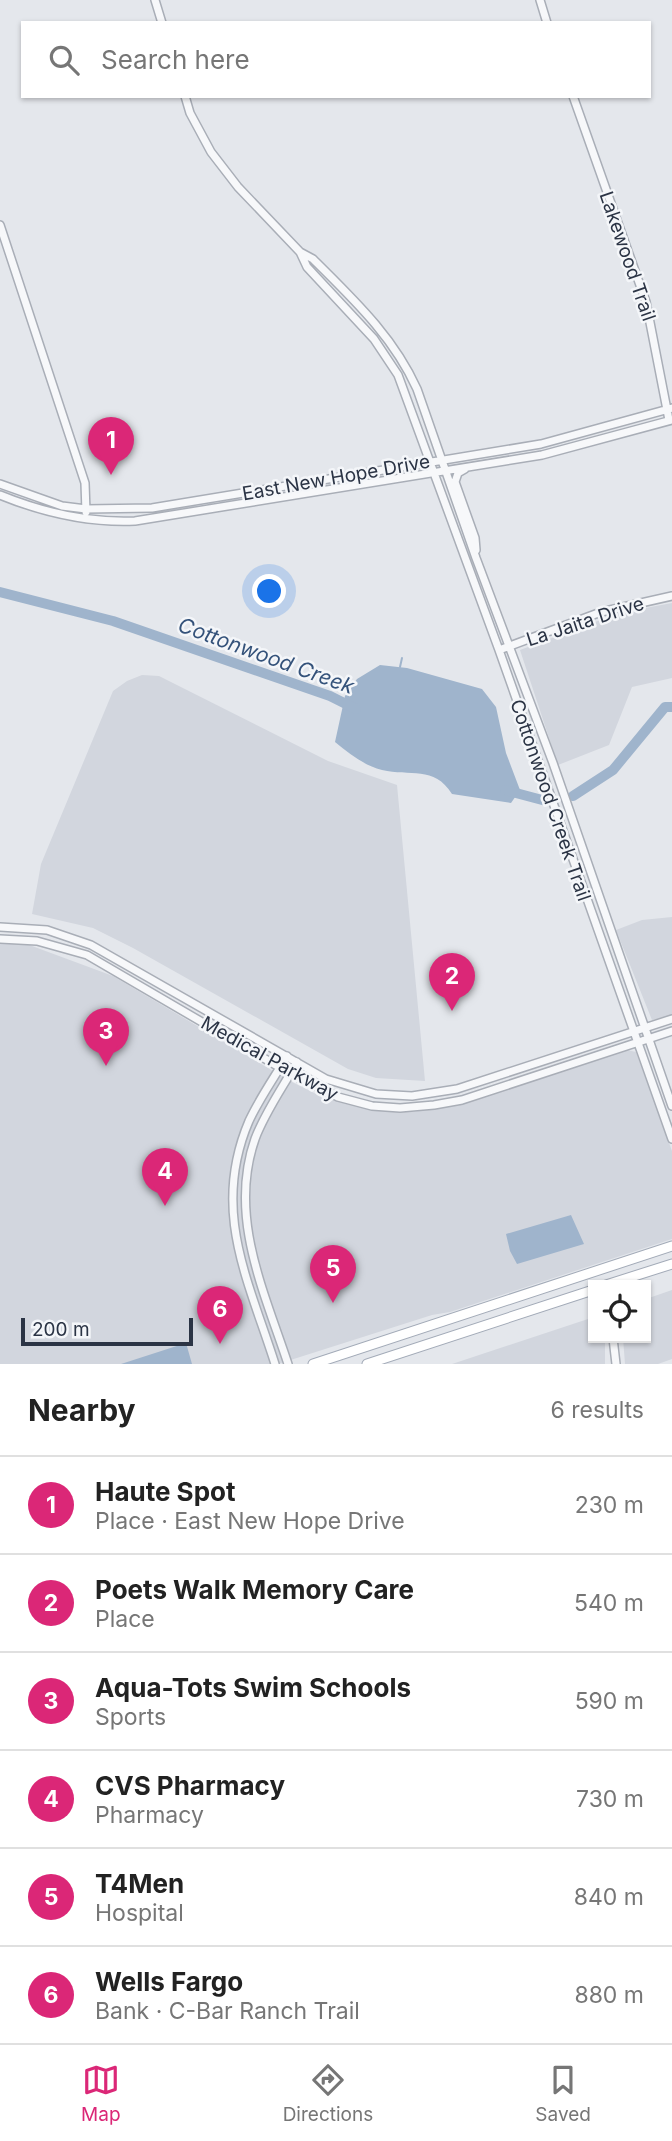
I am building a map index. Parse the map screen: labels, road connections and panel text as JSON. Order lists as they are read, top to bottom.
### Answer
{
  "streets": {
    "street": [
      "Lakewood Trail",
      "East New Hope Drive",
      "La Jaita Drive",
      "Cottonwood Creek Trail",
      "Medical Parkway"
    ]
  },
  "crossings": [
    ["Lakewood Trail", "East New Hope Drive"],
    ["East New Hope Drive", "Cottonwood Creek Trail"],
    ["La Jaita Drive", "Cottonwood Creek Trail"],
    ["Cottonwood Creek Trail", "Medical Parkway"]
  ],
  "water": ["Cottonwood Creek"],
  "scale_bar": "200 m",
  "page": {
    "search": "Search here",
    "pins": [
      "1",
      "2",
      "3",
      "4",
      "5",
      "6"
    ],
    "scale": "200 m",
    "heading": ["Nearby", "6 results"],
    "list": [
      {
        "mark": "1",
        "name": "Haute Spot",
        "note": "Place · East New Hope Drive",
        "value": "230 m"
      },
      {
        "mark": "2",
        "name": "Poets Walk Memory Care",
        "note": "Place",
        "value": "540 m"
      },
      {
        "mark": "3",
        "name": "Aqua-Tots Swim Schools",
        "note": "Sports",
        "value": "590 m"
      },
      {
        "mark": "4",
        "name": "CVS Pharmacy",
        "note": "Pharmacy",
        "value": "730 m"
      },
      {
        "mark": "5",
        "name": "T4Men",
        "note": "Hospital",
        "value": "840 m"
      },
      {
        "mark": "6",
        "name": "Wells Fargo",
        "note": "Bank · C-Bar Ranch Trail",
        "value": "880 m"
      }
    ],
    "nav": ["Map", "Directions", "Saved"]
  }
}
